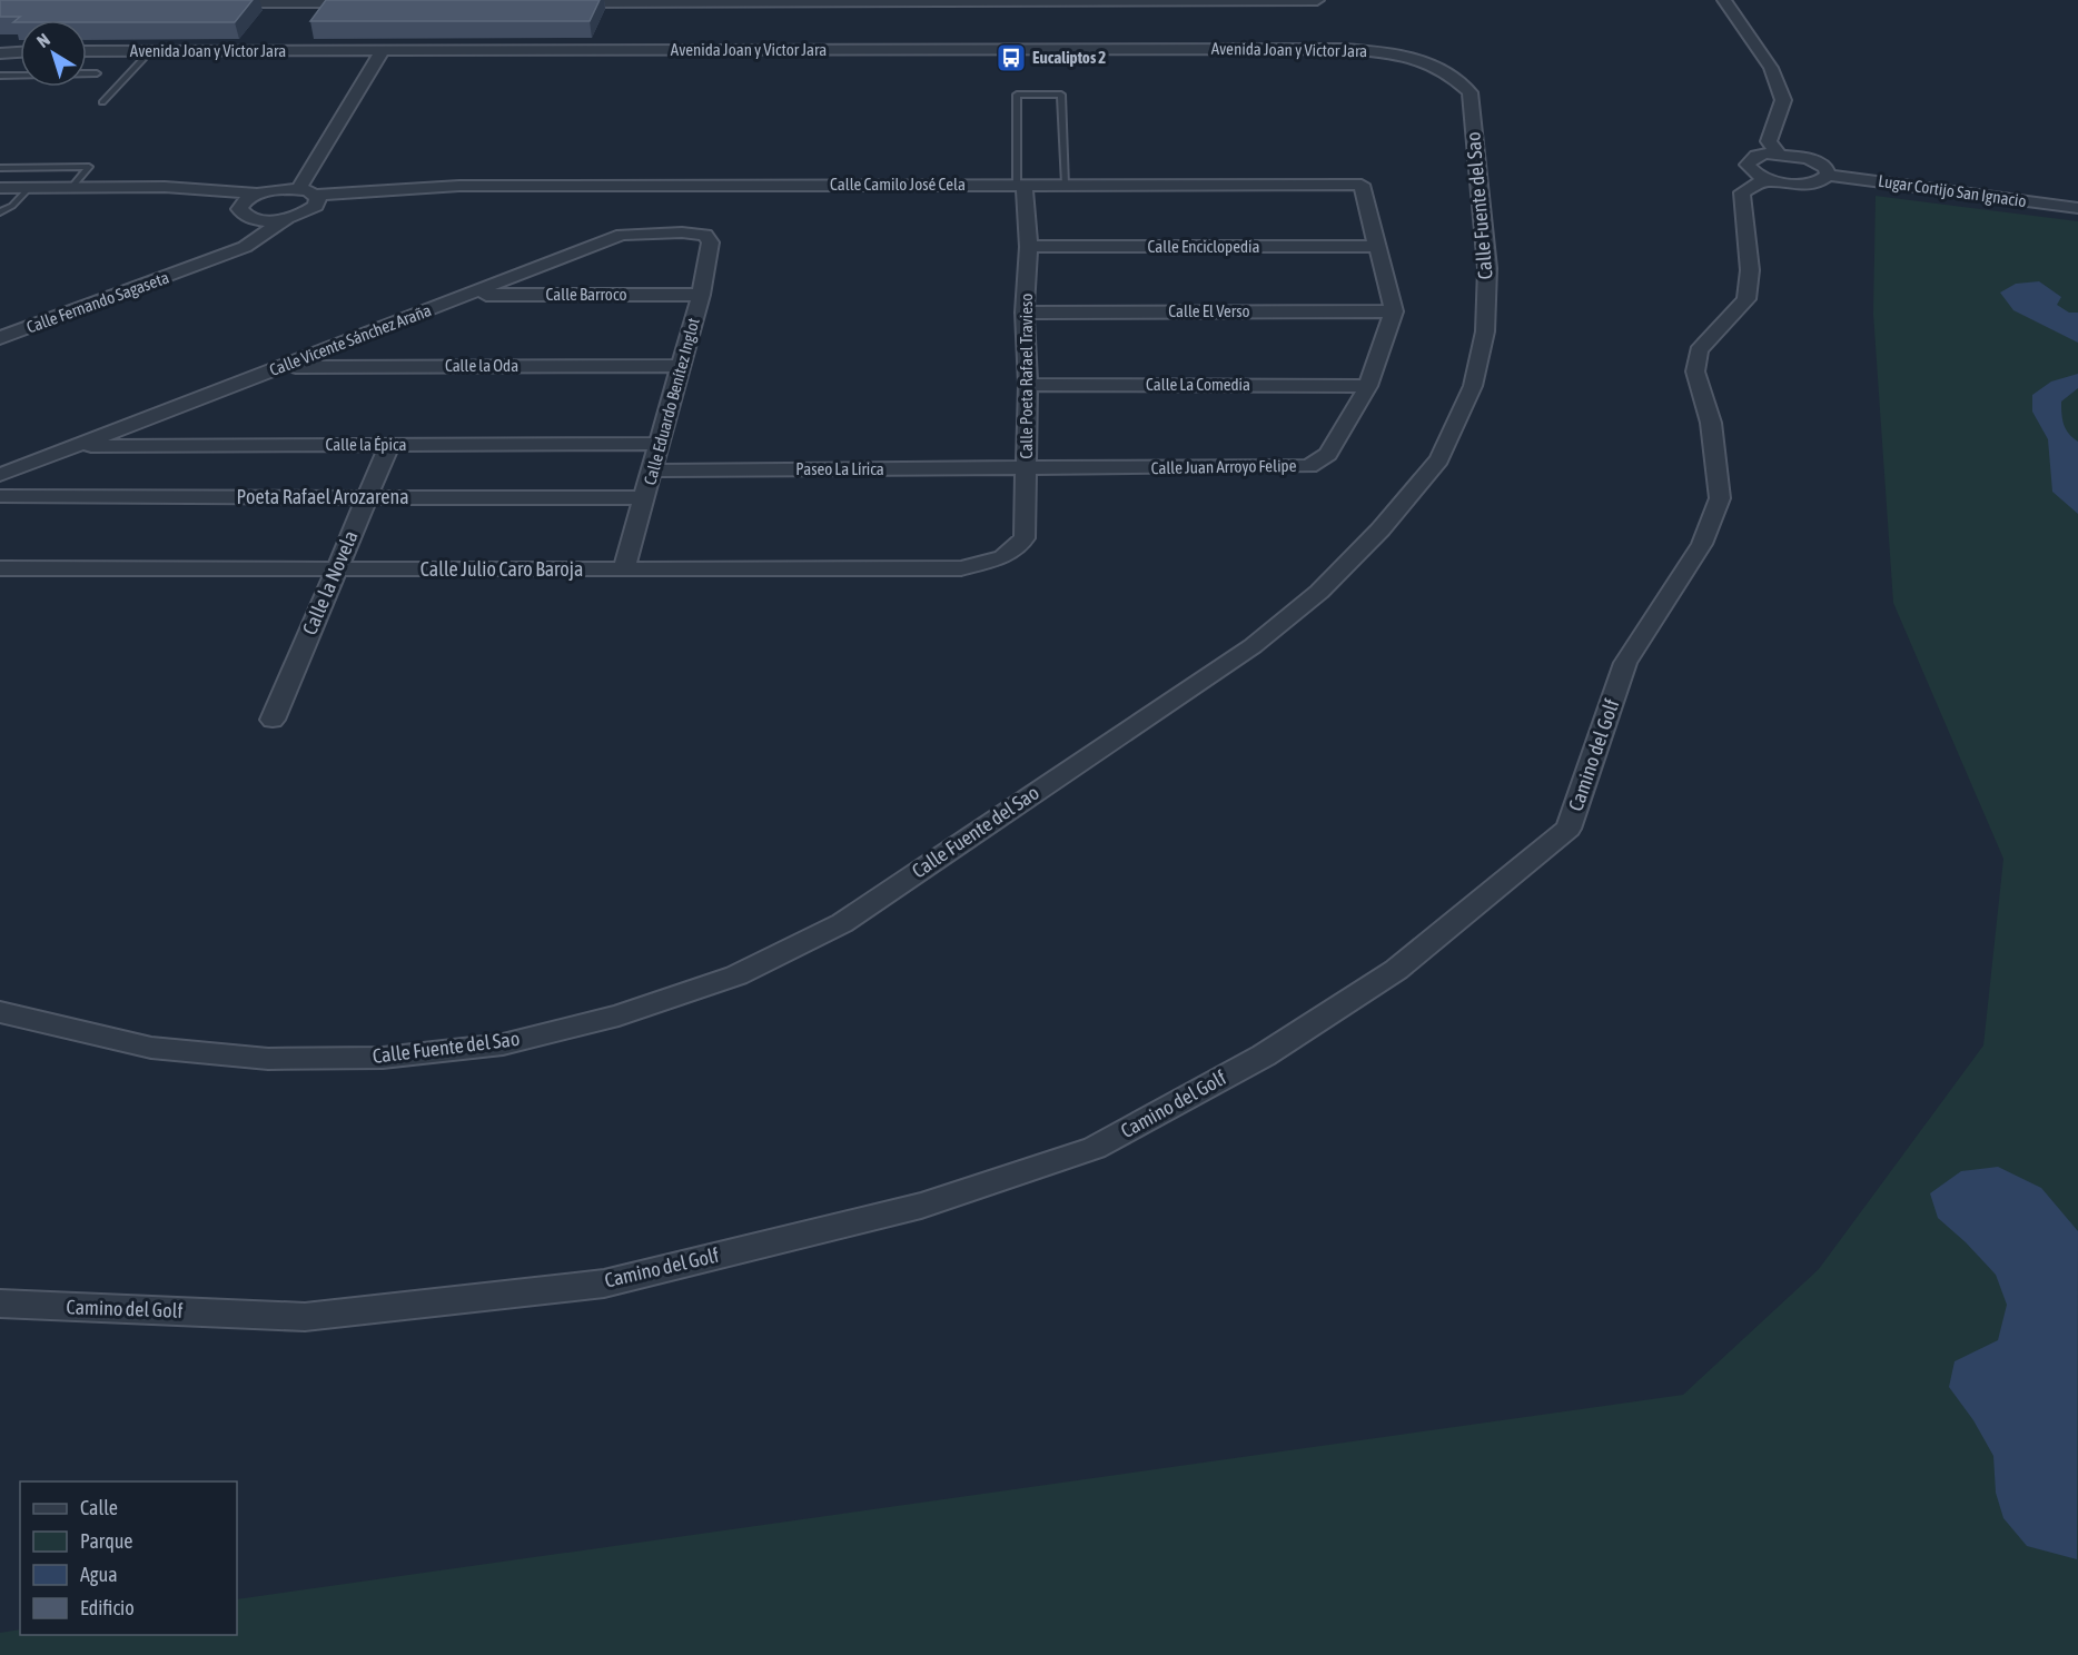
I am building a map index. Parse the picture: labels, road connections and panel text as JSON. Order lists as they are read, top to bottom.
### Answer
{
  "streets": {
    "street": [
      "Avenida Joan y Victor Jara",
      "Calle Camilo José Cela",
      "Lugar Cortijo San Ignacio",
      "Calle Fuente del Sao",
      "Calle Enciclopedia",
      "Calle Barroco",
      "Calle Fernando Sagaseta",
      "Calle El Verso",
      "Calle Vicente Sánchez Araña",
      "Calle la Oda",
      "Calle Poeta Rafael Travieso",
      "Calle La Comedia",
      "Calle Eduardo Benítez Inglot",
      "Calle la Épica",
      "Calle Juan Arroyo Felipe",
      "Paseo La Lírica",
      "Poeta Rafael Arozarena",
      "Calle Julio Caro Baroja",
      "Calle la Novela",
      "Camino del Golf"
    ]
  },
  "crossings": [
    ["Avenida Joan y Victor Jara", "Calle Fuente del Sao"],
    ["Calle Camilo José Cela", "Calle Enciclopedia"],
    ["Calle Camilo José Cela", "Calle Fernando Sagaseta"],
    ["Calle Camilo José Cela", "Calle Poeta Rafael Travieso"],
    ["Lugar Cortijo San Ignacio", "Camino del Golf"],
    ["Calle Enciclopedia", "Calle Poeta Rafael Travieso"],
    ["Calle Barroco", "Calle Vicente Sánchez Araña"],
    ["Calle Barroco", "Calle Eduardo Benítez Inglot"],
    ["Calle El Verso", "Calle Poeta Rafael Travieso"],
    ["Calle El Verso", "Calle Juan Arroyo Felipe"],
    ["Calle Vicente Sánchez Araña", "Calle la Oda"],
    ["Calle Vicente Sánchez Araña", "Calle Eduardo Benítez Inglot"],
    ["Calle Vicente Sánchez Araña", "Calle la Épica"],
    ["Calle la Oda", "Calle Eduardo Benítez Inglot"],
    ["Calle Poeta Rafael Travieso", "Calle La Comedia"],
    ["Calle Poeta Rafael Travieso", "Calle Juan Arroyo Felipe"],
    ["Calle Poeta Rafael Travieso", "Paseo La Lírica"],
    ["Calle Poeta Rafael Travieso", "Calle Julio Caro Baroja"],
    ["Calle La Comedia", "Calle Juan Arroyo Felipe"],
    ["Calle Eduardo Benítez Inglot", "Calle la Épica"],
    ["Calle Eduardo Benítez Inglot", "Paseo La Lírica"],
    ["Calle Eduardo Benítez Inglot", "Poeta Rafael Arozarena"],
    ["Calle Eduardo Benítez Inglot", "Calle Julio Caro Baroja"],
    ["Calle la Épica", "Calle la Novela"],
    ["Calle Juan Arroyo Felipe", "Paseo La Lírica"],
    ["Poeta Rafael Arozarena", "Calle la Novela"],
    ["Calle Julio Caro Baroja", "Calle la Novela"]
  ],
  "places": {
    "bus stop": ["Eucaliptos 2"]
  },
  "legend": [
    "Calle",
    "Parque",
    "Agua",
    "Edificio"
  ],
  "north": "top left"
}
